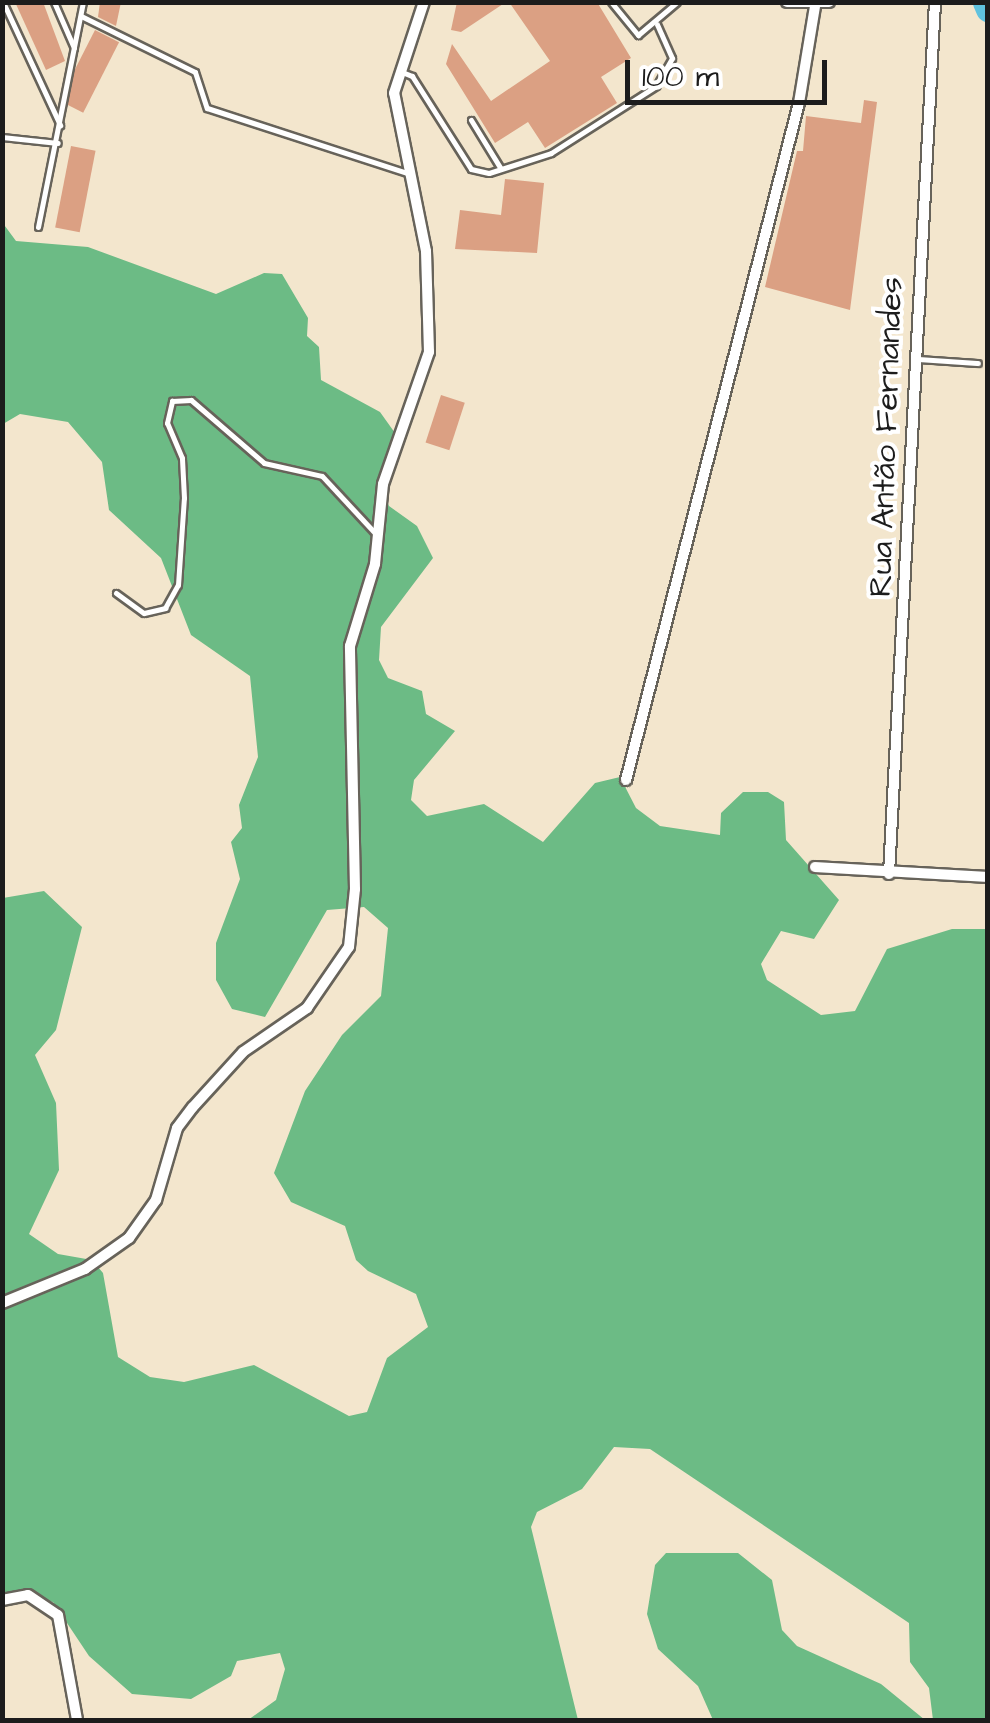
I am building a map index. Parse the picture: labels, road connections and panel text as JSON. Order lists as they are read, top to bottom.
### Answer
{
  "streets": {
    "street": ["Rua Antão Fernandes"]
  },
  "scale_bar": "100 m"
}
